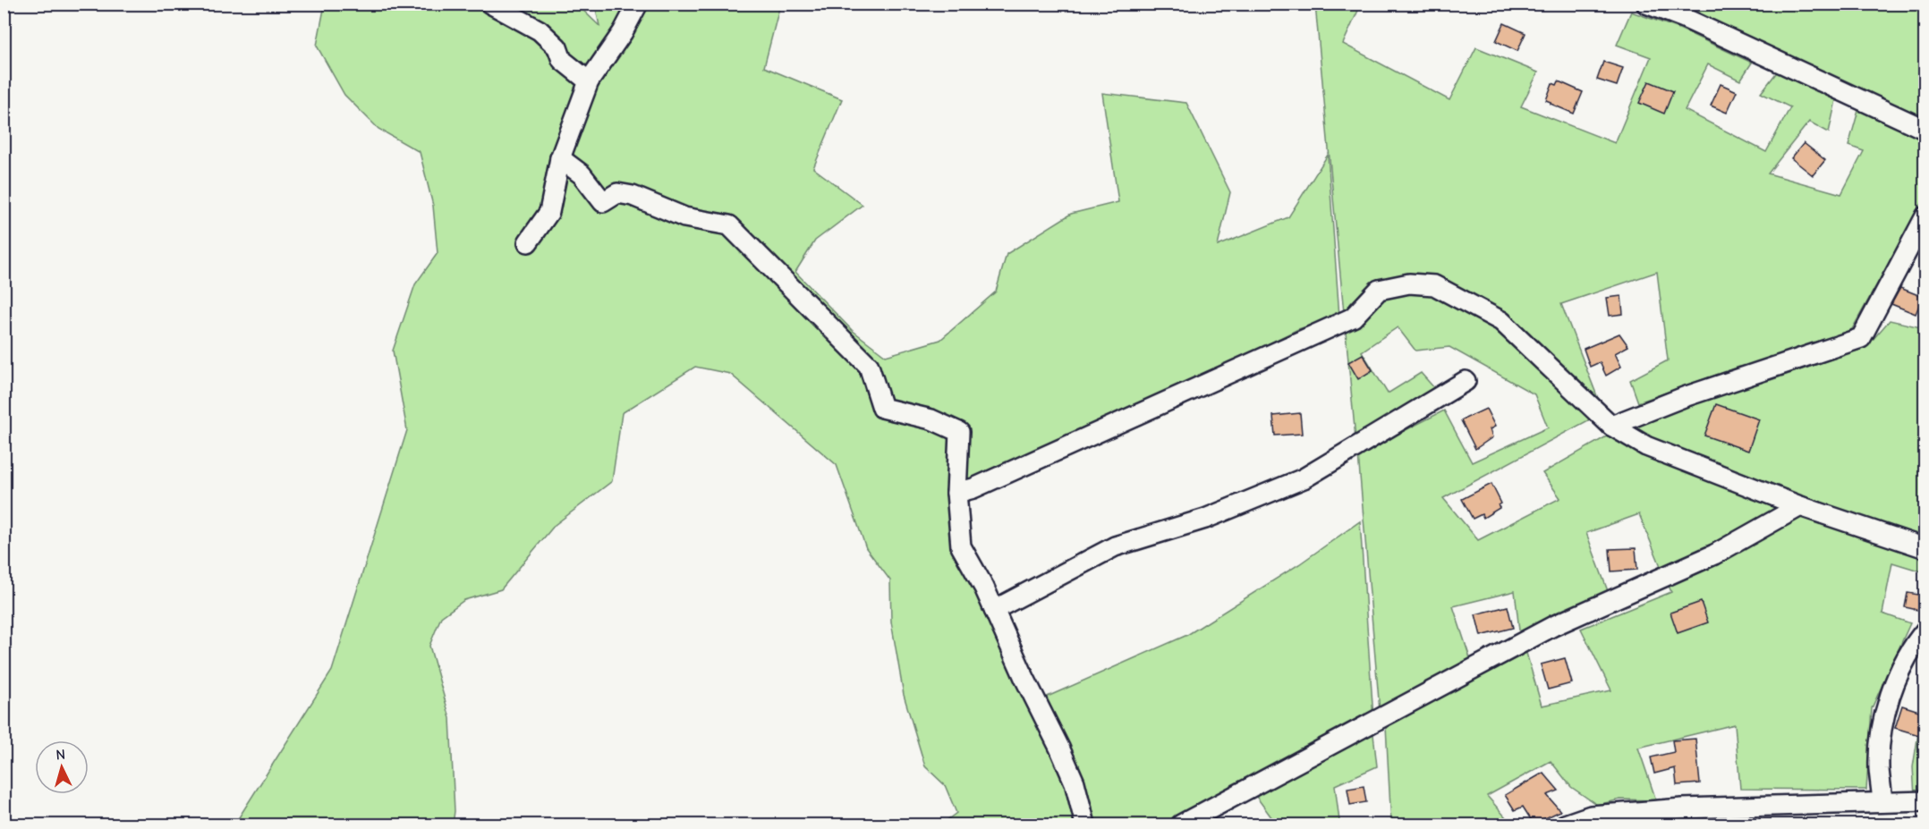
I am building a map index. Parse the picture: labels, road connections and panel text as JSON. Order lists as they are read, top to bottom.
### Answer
{
  "north": "top"
}
